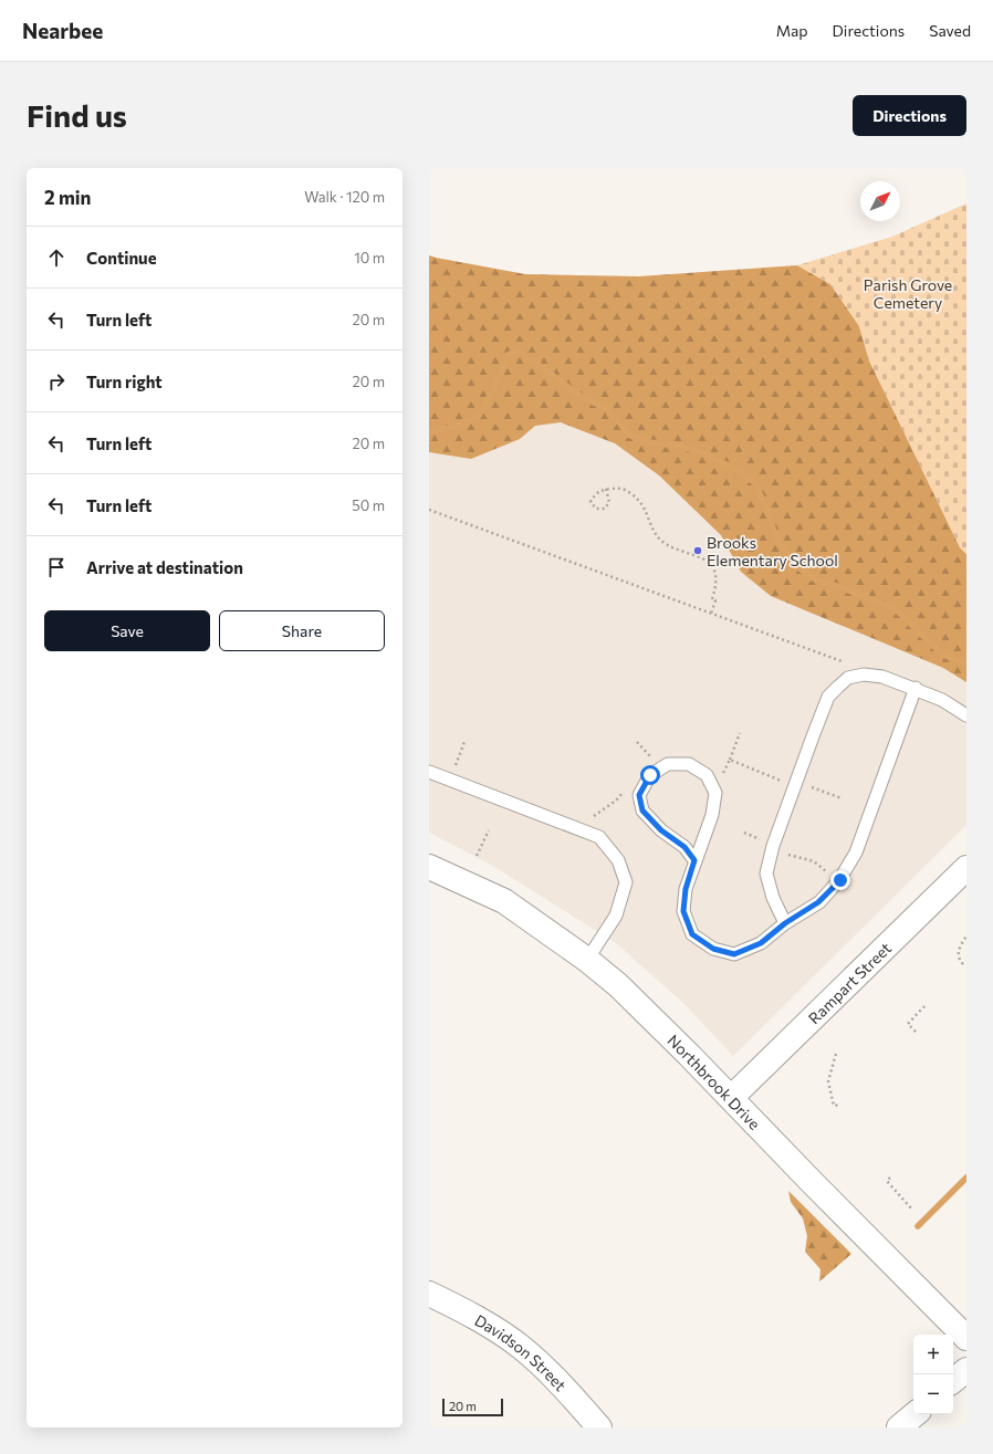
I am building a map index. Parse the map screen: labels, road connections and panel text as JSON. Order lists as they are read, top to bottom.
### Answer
{
  "streets": {
    "street": ["Rampart Street", "Northbrook Drive", "Davidson Street"]
  },
  "crossings": [
    ["Rampart Street", "Northbrook Drive"]
  ],
  "parks": ["Parish Grove Cemetery"],
  "places": ["Brooks Elementary School"],
  "scale_bar": "20 m",
  "north": "top right",
  "page": {
    "header": "Nearbee",
    "nav": ["Map", "Directions", "Saved"],
    "buttons": [
      "Directions",
      ["Save", "Share"]
    ],
    "title": "Find us",
    "heading": ["2 min", "Walk · 120 m"],
    "list": [
      ["Continue", "10 m"],
      ["Turn left", "20 m"],
      ["Turn right", "20 m"],
      ["Turn left", "20 m"],
      ["Turn left", "50 m"],
      "Arrive at destination"
    ],
    "map_buttons": ["+", "−"],
    "scale": "20 m"
  }
}
